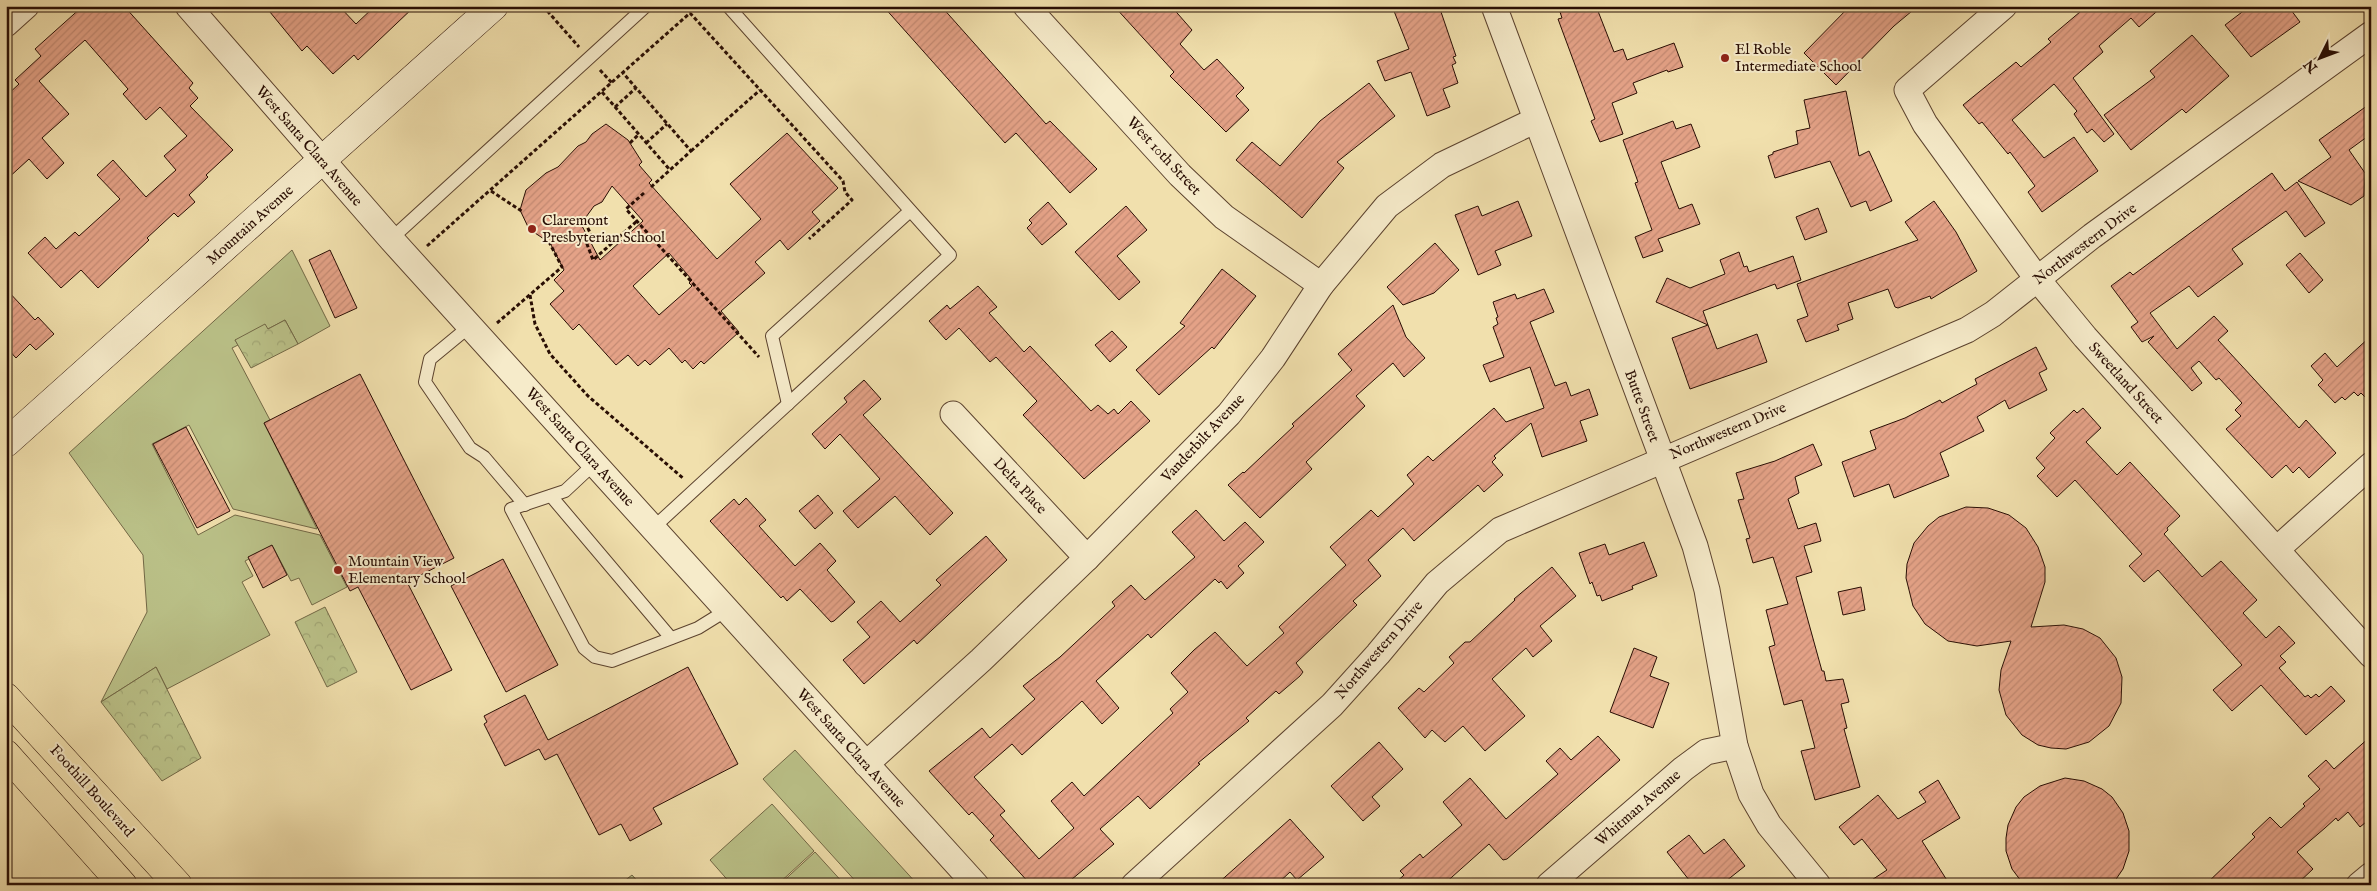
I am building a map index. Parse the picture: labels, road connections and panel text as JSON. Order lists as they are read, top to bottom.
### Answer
{
  "streets": {
    "main road": ["Mountain Avenue", "Foothill Boulevard"],
    "street": [
      "West Santa Clara Avenue",
      "West 10th Street",
      "Northwestern Drive",
      "Sweetland Street",
      "Butte Street",
      "Vanderbilt Avenue",
      "Delta Place",
      "Whitman Avenue"
    ]
  },
  "crossings": [
    ["West Santa Clara Avenue", "Mountain Avenue"],
    ["West Santa Clara Avenue", "Vanderbilt Avenue"],
    ["West 10th Street", "Vanderbilt Avenue"],
    ["Northwestern Drive", "Sweetland Street"],
    ["Northwestern Drive", "Butte Street"],
    ["Butte Street", "Vanderbilt Avenue"],
    ["Butte Street", "Whitman Avenue"],
    ["Vanderbilt Avenue", "Delta Place"]
  ],
  "places": ["El Roble Intermediate School", "Claremont Presbyterian School", "Mountain View Elementary School"],
  "north": "bottom left"
}
